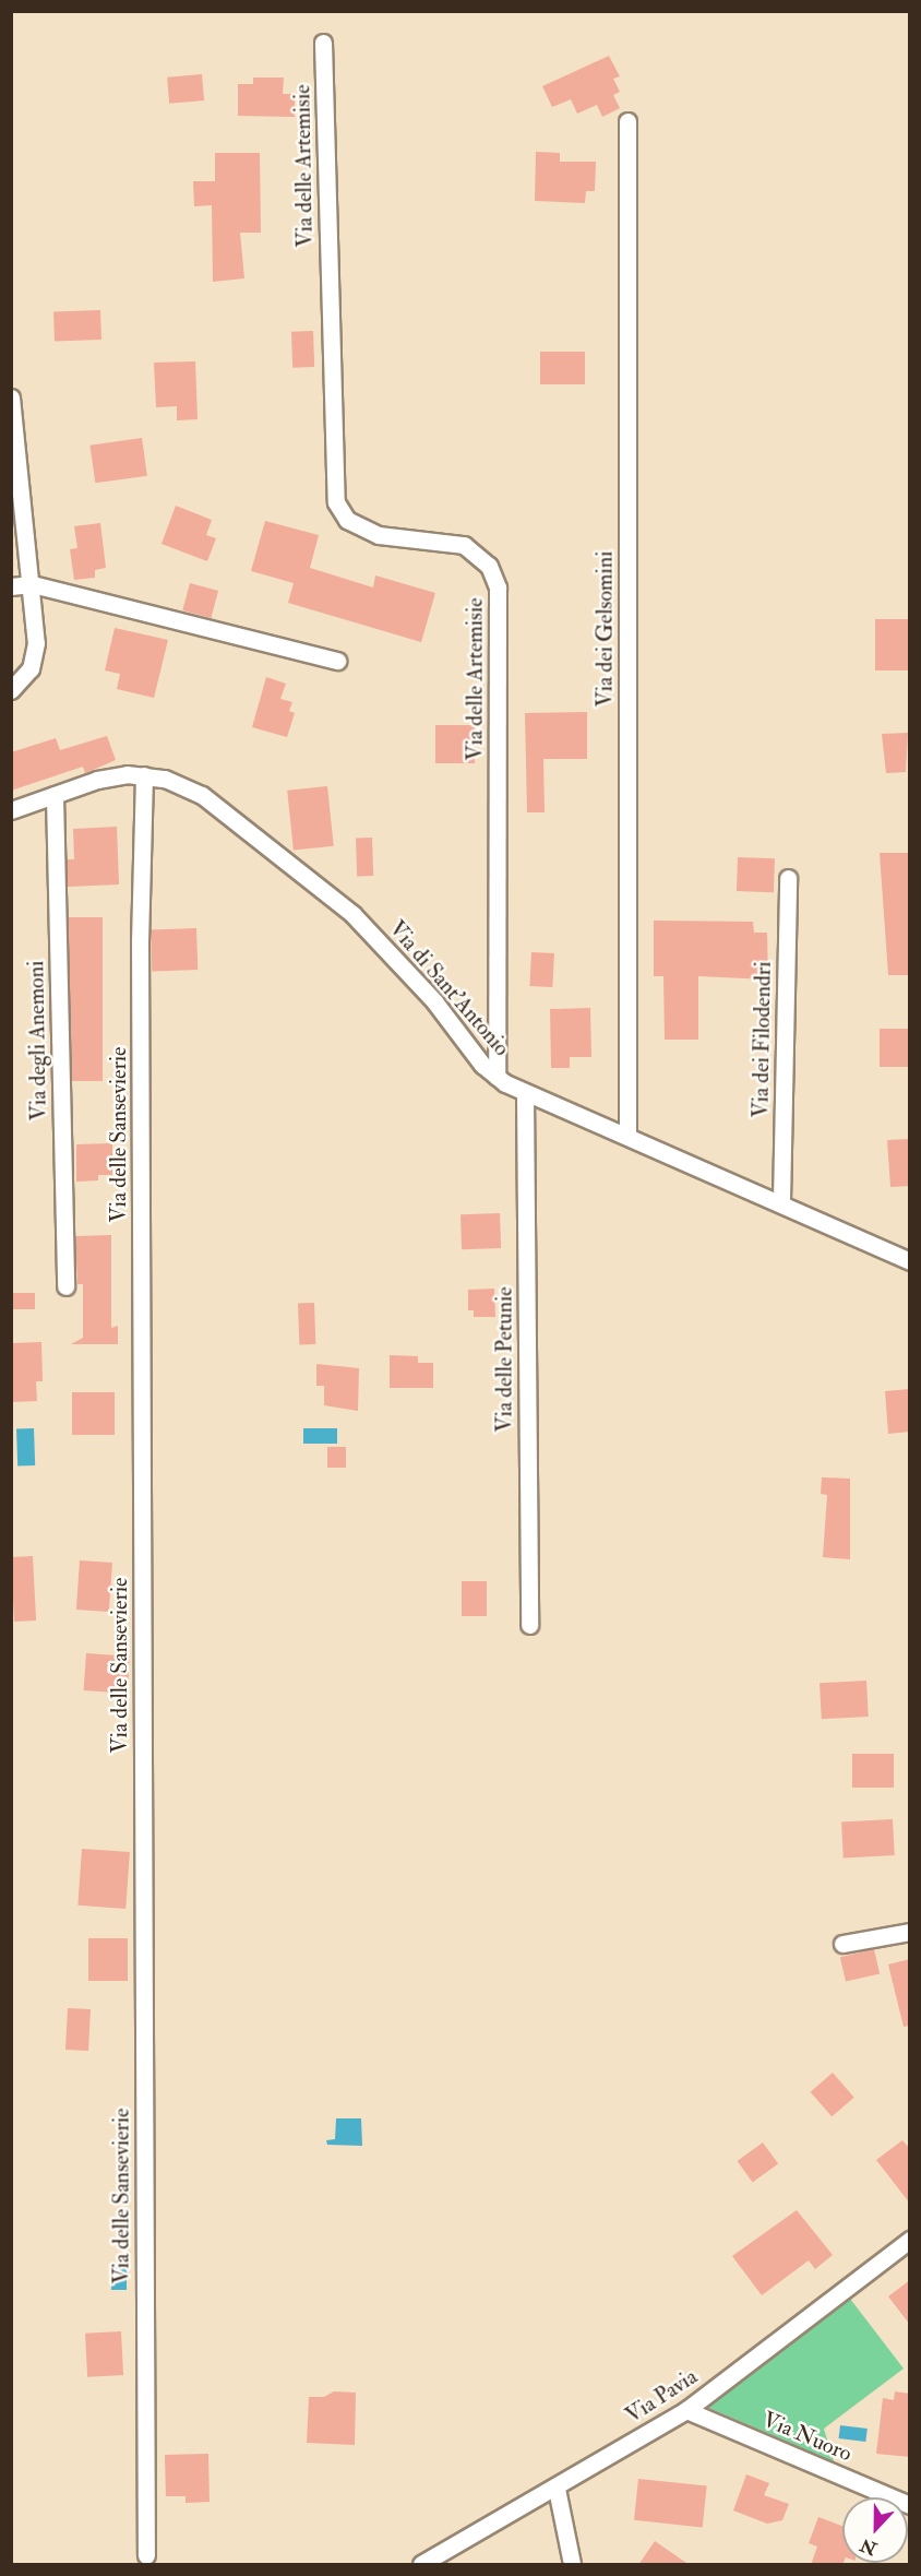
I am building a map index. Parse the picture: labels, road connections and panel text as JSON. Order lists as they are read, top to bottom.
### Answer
{
  "streets": {
    "street": [
      "Via delle Artemisie",
      "Via dei Gelsomini",
      "Via di Sant'Antonio",
      "Via dei Filodendri",
      "Via degli Anemoni",
      "Via delle Sansevierie",
      "Via delle Petunie",
      "Via Pavia",
      "Via Nuoro"
    ]
  },
  "crossings": [
    ["Via delle Artemisie", "Via di Sant'Antonio"],
    ["Via dei Gelsomini", "Via di Sant'Antonio"],
    ["Via di Sant'Antonio", "Via dei Filodendri"],
    ["Via di Sant'Antonio", "Via degli Anemoni"],
    ["Via di Sant'Antonio", "Via delle Sansevierie"],
    ["Via di Sant'Antonio", "Via delle Petunie"],
    ["Via Pavia", "Via Nuoro"]
  ],
  "north": "bottom"
}
